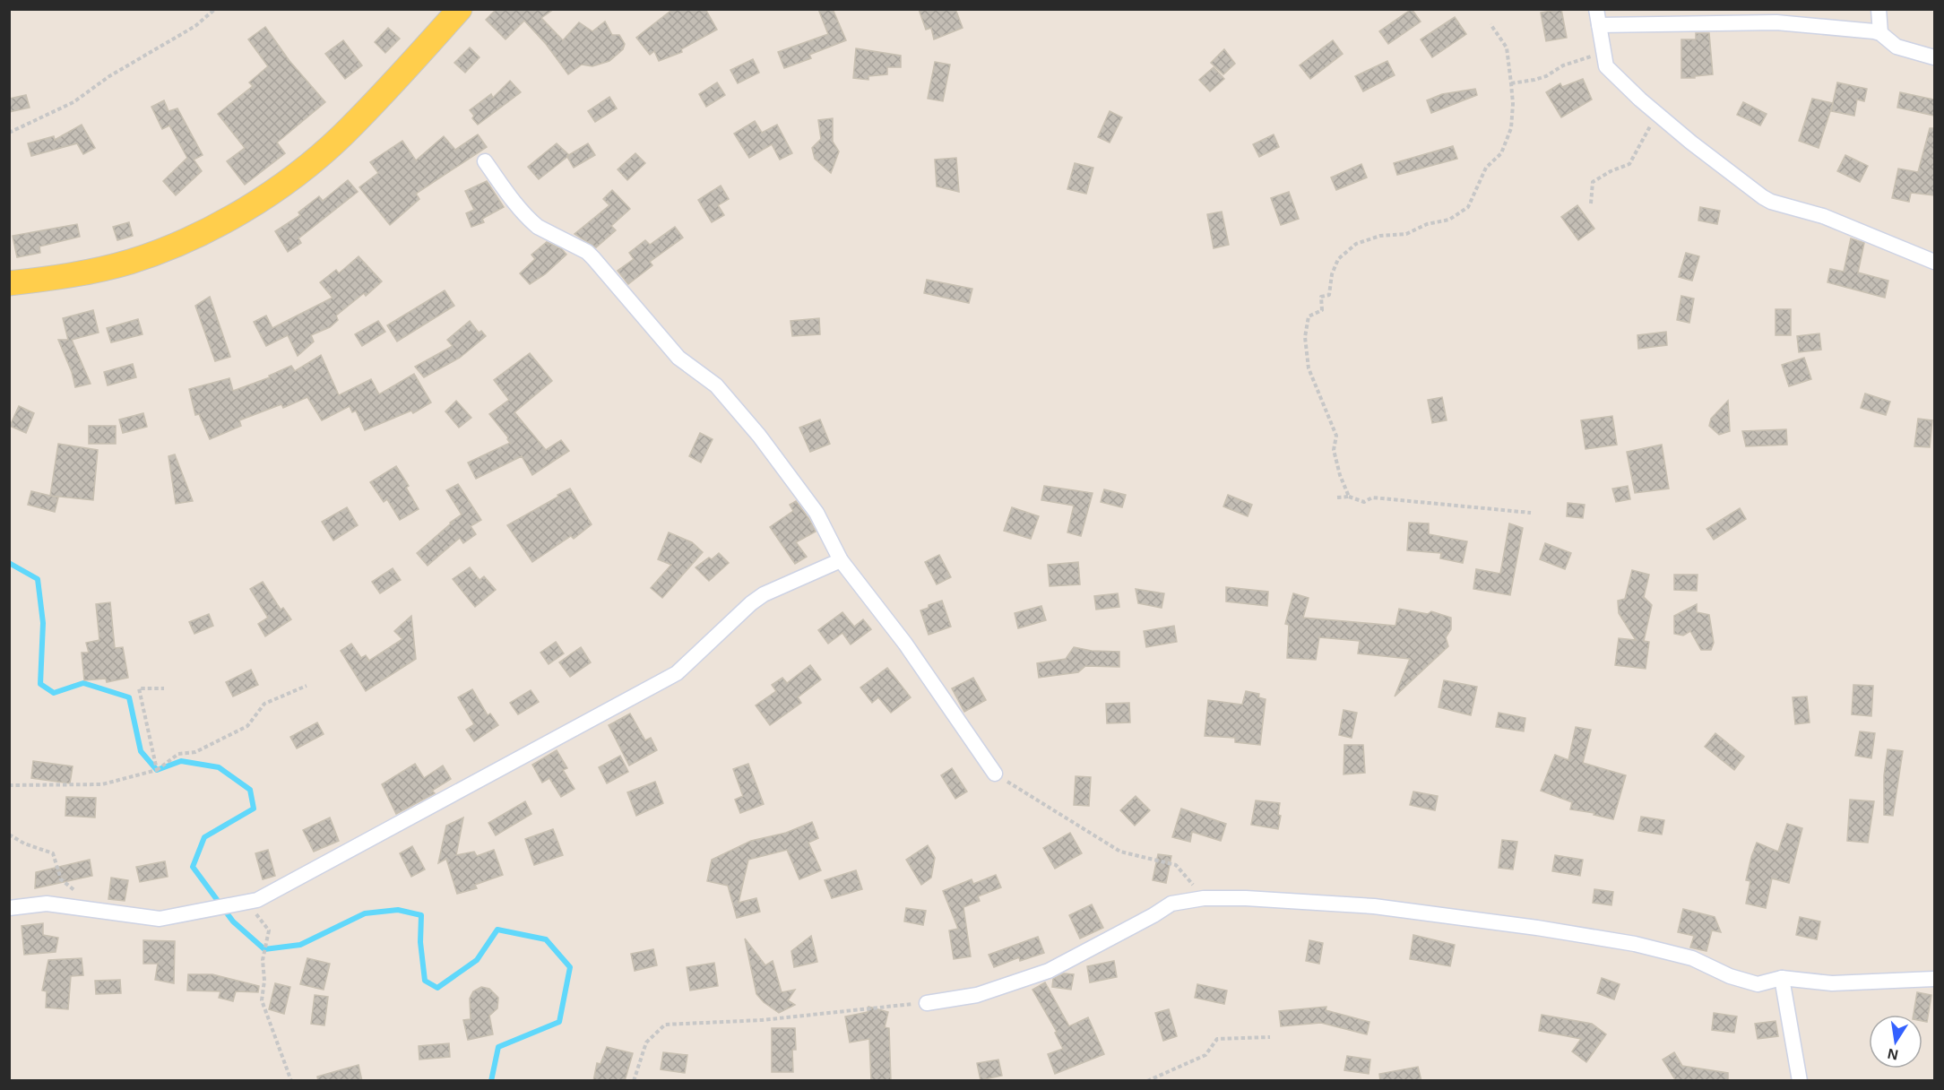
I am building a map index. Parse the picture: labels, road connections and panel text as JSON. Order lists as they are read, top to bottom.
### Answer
{
  "north": "bottom"
}
